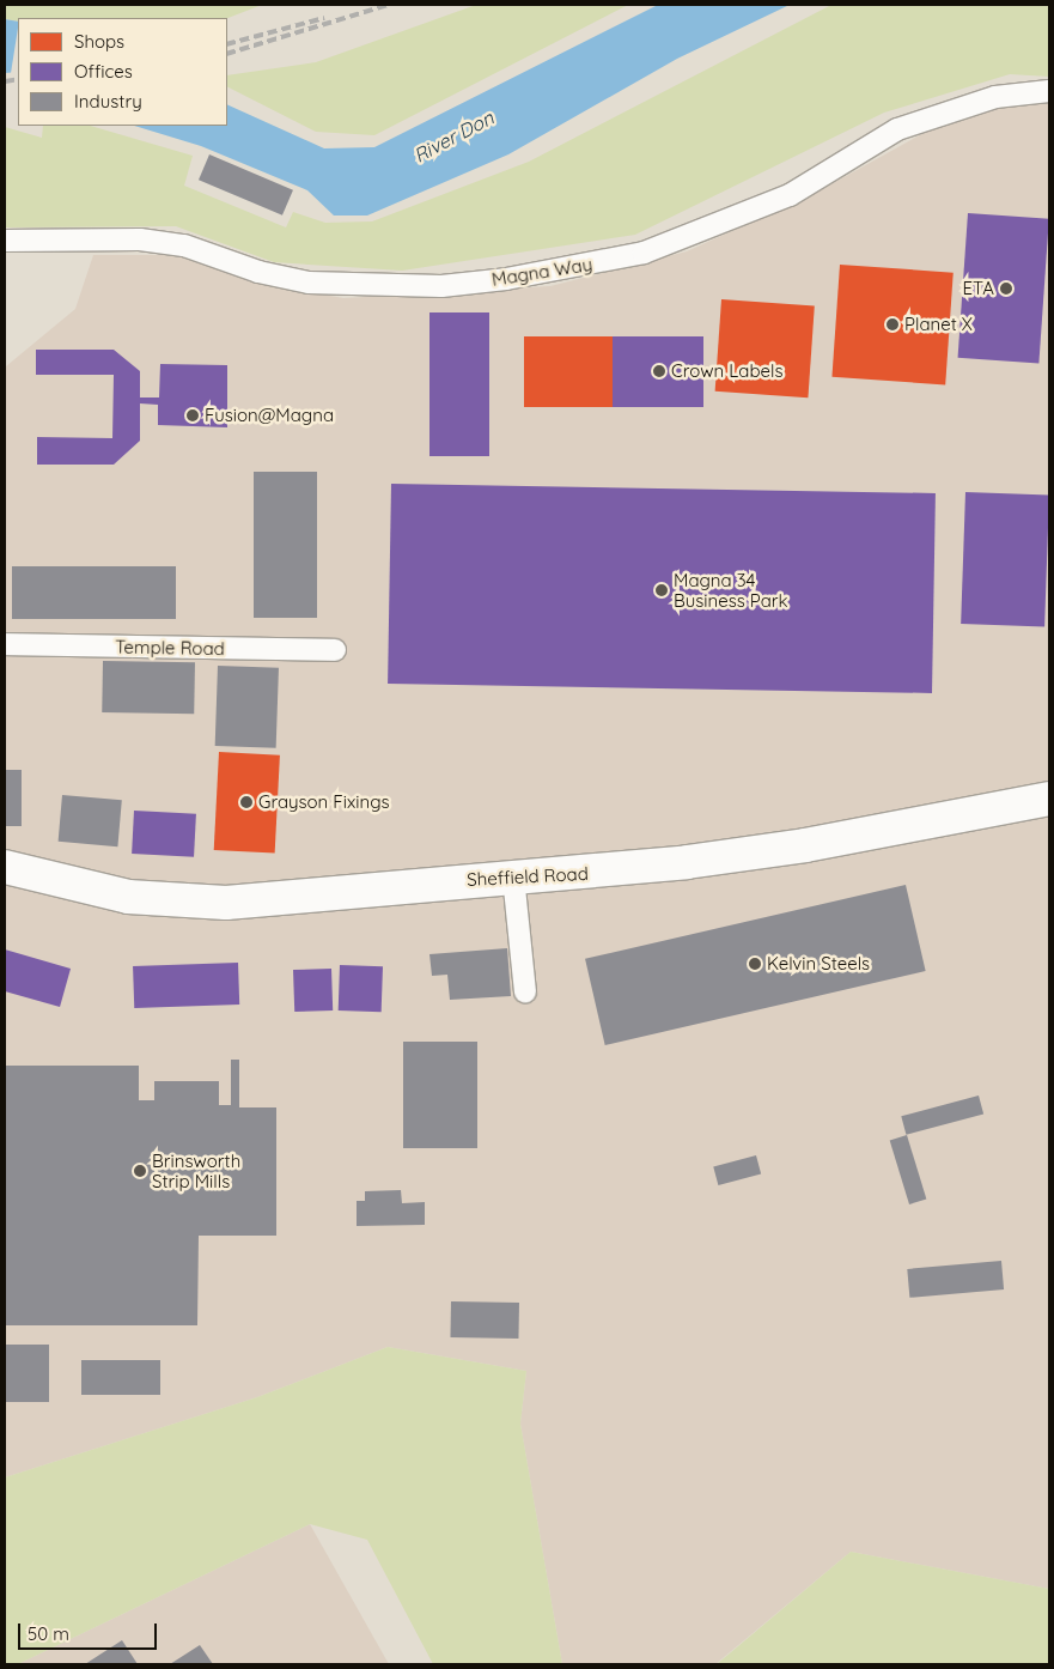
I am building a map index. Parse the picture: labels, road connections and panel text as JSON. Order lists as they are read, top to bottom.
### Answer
{
  "streets": {
    "main road": ["Sheffield Road"],
    "street": ["Magna Way", "Temple Road"]
  },
  "water": ["River Don"],
  "places": [
    "ETA",
    "Planet X",
    "Crown Labels",
    "Fusion@Magna",
    "Magna 34 Business Park",
    "Grayson Fixings",
    "Kelvin Steels",
    "Brinsworth Strip Mills"
  ],
  "legend": ["Shops", "Offices", "Industry"],
  "scale_bar": "50 m"
}
